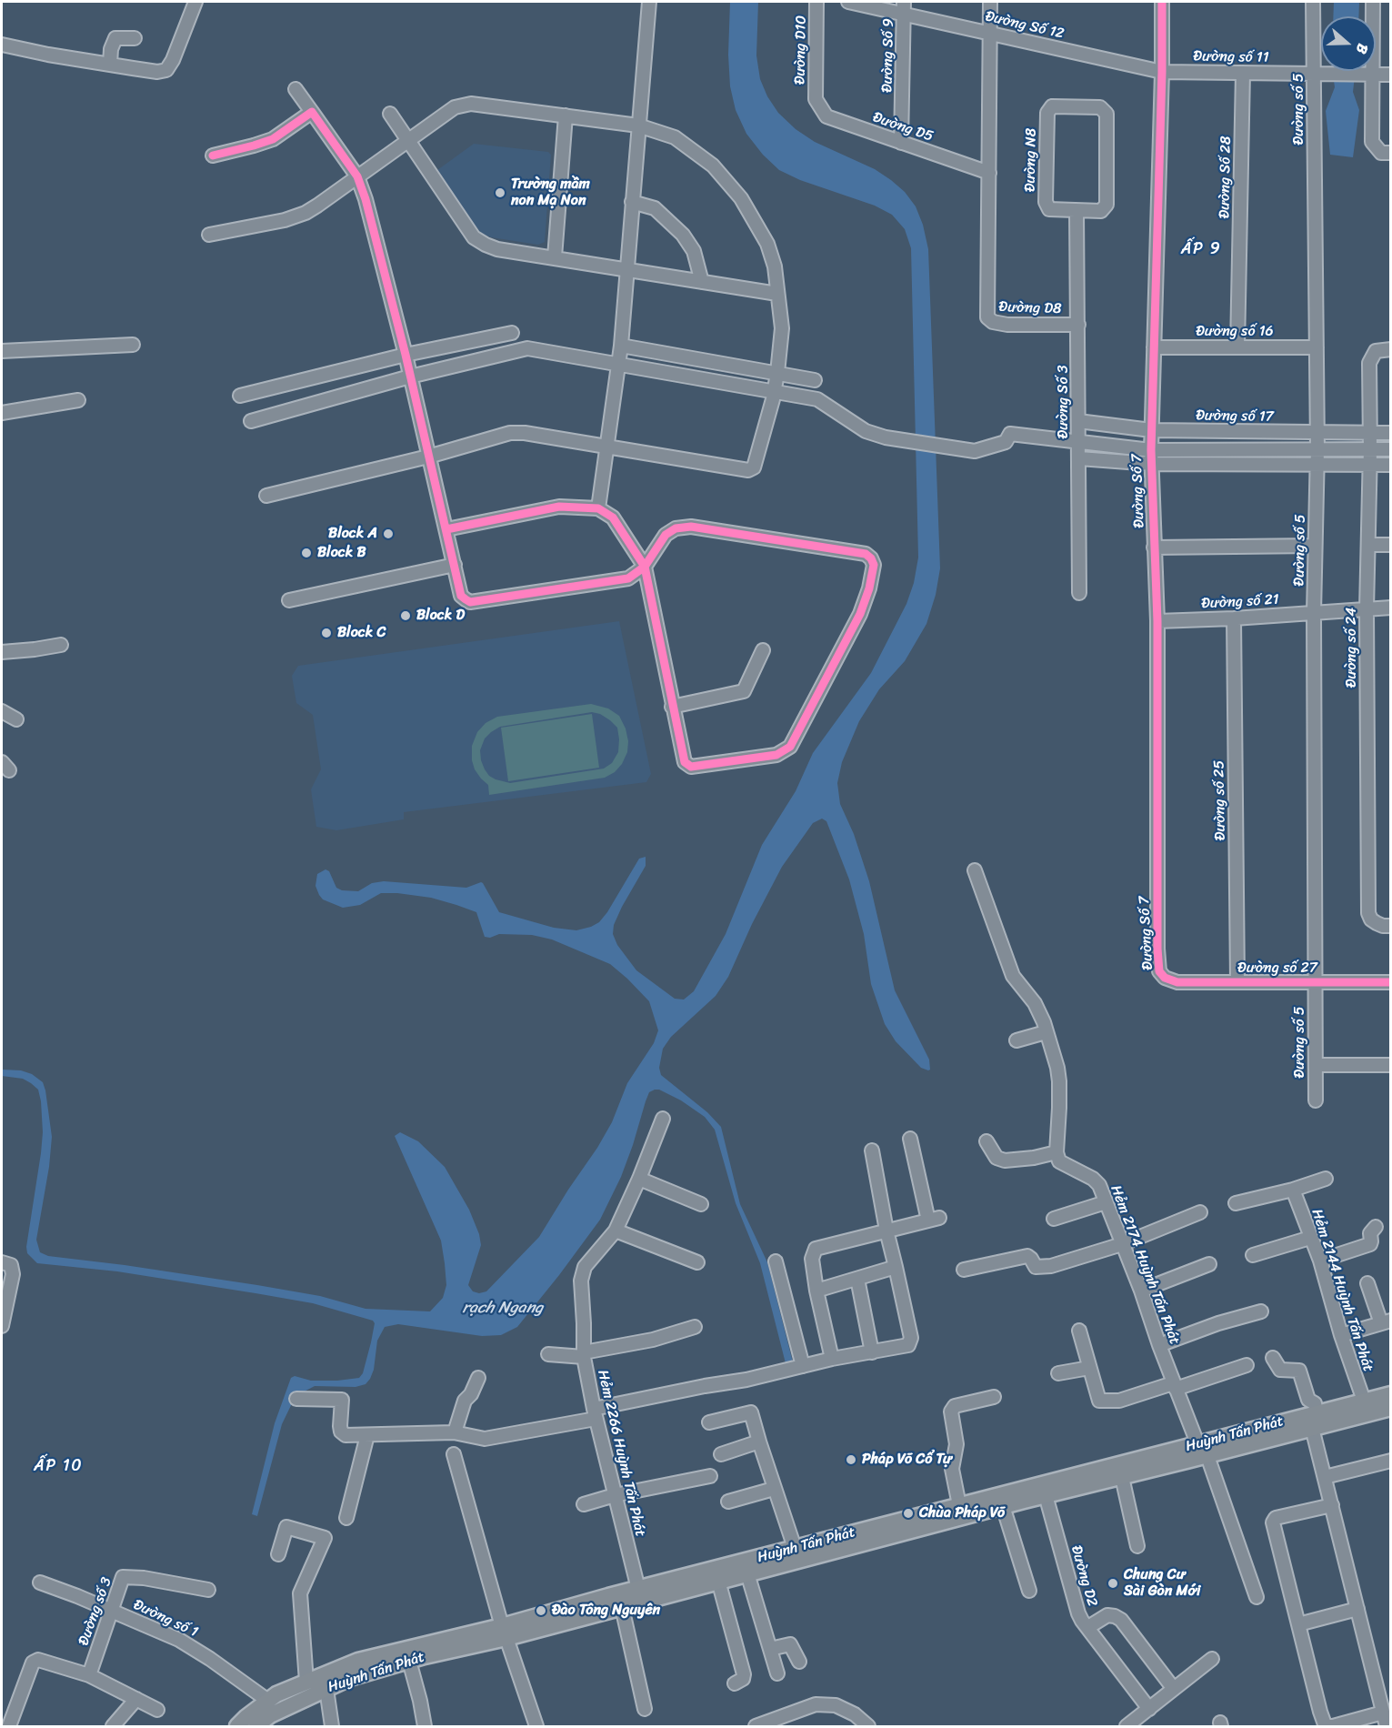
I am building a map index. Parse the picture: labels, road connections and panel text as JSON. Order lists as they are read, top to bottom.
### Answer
{
  "streets": {
    "main road": ["Huỳnh Tấn Phát"],
    "street": [
      "Đường Số 12",
      "Đường D10",
      "Đường Số 9",
      "Đường số 11",
      "Đường số 5",
      "Đường D5",
      "Đường N8",
      "Đường Số 28",
      "Đường D8",
      "Đường số 16",
      "Đường Số 3",
      "Đường số 17",
      "Đường Số 7",
      "Đường số 21",
      "Đường số 24",
      "Đường số 25",
      "Đường số 27",
      "Hẻm 2174 Huỳnh Tấn Phát",
      "Hẻm 2144 Huỳnh Tấn Phát",
      "Hẻm 2266 Huỳnh Tấn Phát",
      "Đường D2",
      "Đường số 3",
      "Đường số 1"
    ]
  },
  "crossings": [
    ["Đường Số 12", "Đường Số 9"],
    ["Đường Số 12", "Đường số 11"],
    ["Đường Số 12", "Đường Số 7"],
    ["Đường D10", "Đường D5"],
    ["Đường Số 9", "Đường D5"],
    ["Đường số 11", "Đường số 5"],
    ["Đường số 11", "Đường Số 28"],
    ["Đường số 11", "Đường Số 7"],
    ["Đường số 5", "Đường số 16"],
    ["Đường số 5", "Đường số 17"],
    ["Đường số 5", "Đường số 21"],
    ["Đường số 5", "Đường số 27"],
    ["Đường D5", "Đường D8"],
    ["Đường N8", "Đường Số 3"],
    ["Đường Số 28", "Đường số 16"],
    ["Đường D8", "Đường Số 3"],
    ["Đường số 16", "Đường Số 7"],
    ["Đường Số 3", "Đường số 17"],
    ["Đường số 17", "Đường Số 7"],
    ["Đường số 17", "Đường số 24"],
    ["Đường Số 7", "Đường số 21"],
    ["Đường Số 7", "Đường số 27"],
    ["Đường số 21", "Đường số 24"],
    ["Đường số 21", "Đường số 25"],
    ["Đường số 25", "Đường số 27"],
    ["Hẻm 2174 Huỳnh Tấn Phát", "Huỳnh Tấn Phát"],
    ["Hẻm 2144 Huỳnh Tấn Phát", "Huỳnh Tấn Phát"],
    ["Huỳnh Tấn Phát", "Hẻm 2266 Huỳnh Tấn Phát"],
    ["Huỳnh Tấn Phát", "Đường D2"],
    ["Huỳnh Tấn Phát", "Đường số 1"],
    ["Đường số 3", "Đường số 1"]
  ],
  "districts": ["ẤP 9", "ẤP 10"],
  "water": ["rạch Ngang"],
  "places": [
    "Trường mầm non Mạ Non",
    "Block A",
    "Block B",
    "Block D",
    "Block C",
    "Pháp Võ Cổ Tự",
    "Chùa Pháp Võ",
    "Chung Cư Sài Gòn Mới",
    "Đào Tông Nguyên"
  ],
  "north": "right"
}
